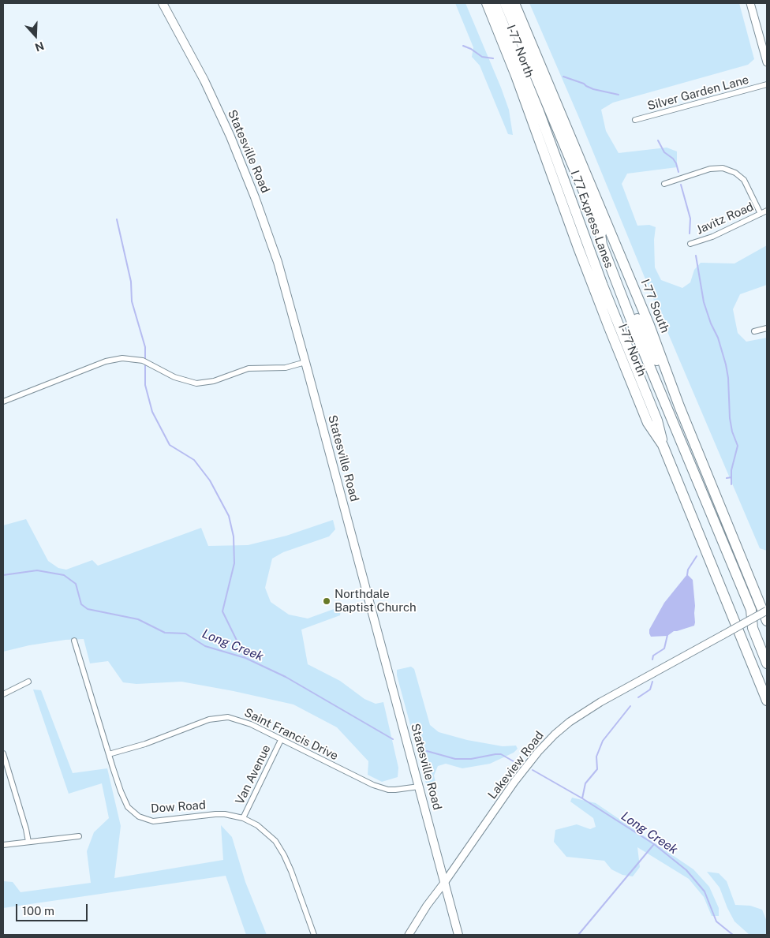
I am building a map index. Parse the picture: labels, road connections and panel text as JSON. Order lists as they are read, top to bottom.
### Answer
{
  "streets": {
    "highway": ["I-77 North", "I 77 Express Lanes", "I-77 South"],
    "main road": ["Statesville Road", "Lakeview Road"],
    "street": [
      "Silver Garden Lane",
      "Javitz Road",
      "Saint Francis Drive",
      "Van Avenue",
      "Dow Road"
    ]
  },
  "crossings": [
    ["I-77 North", "I 77 Express Lanes"],
    ["Statesville Road", "Saint Francis Drive"],
    ["Statesville Road", "Lakeview Road"],
    ["I 77 Express Lanes", "I-77 South"],
    ["Saint Francis Drive", "Van Avenue"],
    ["Saint Francis Drive", "Dow Road"],
    ["Van Avenue", "Dow Road"]
  ],
  "water": ["Long Creek"],
  "places": ["Northdale Baptist Church"],
  "scale_bar": "100 m",
  "north": "bottom"
}
